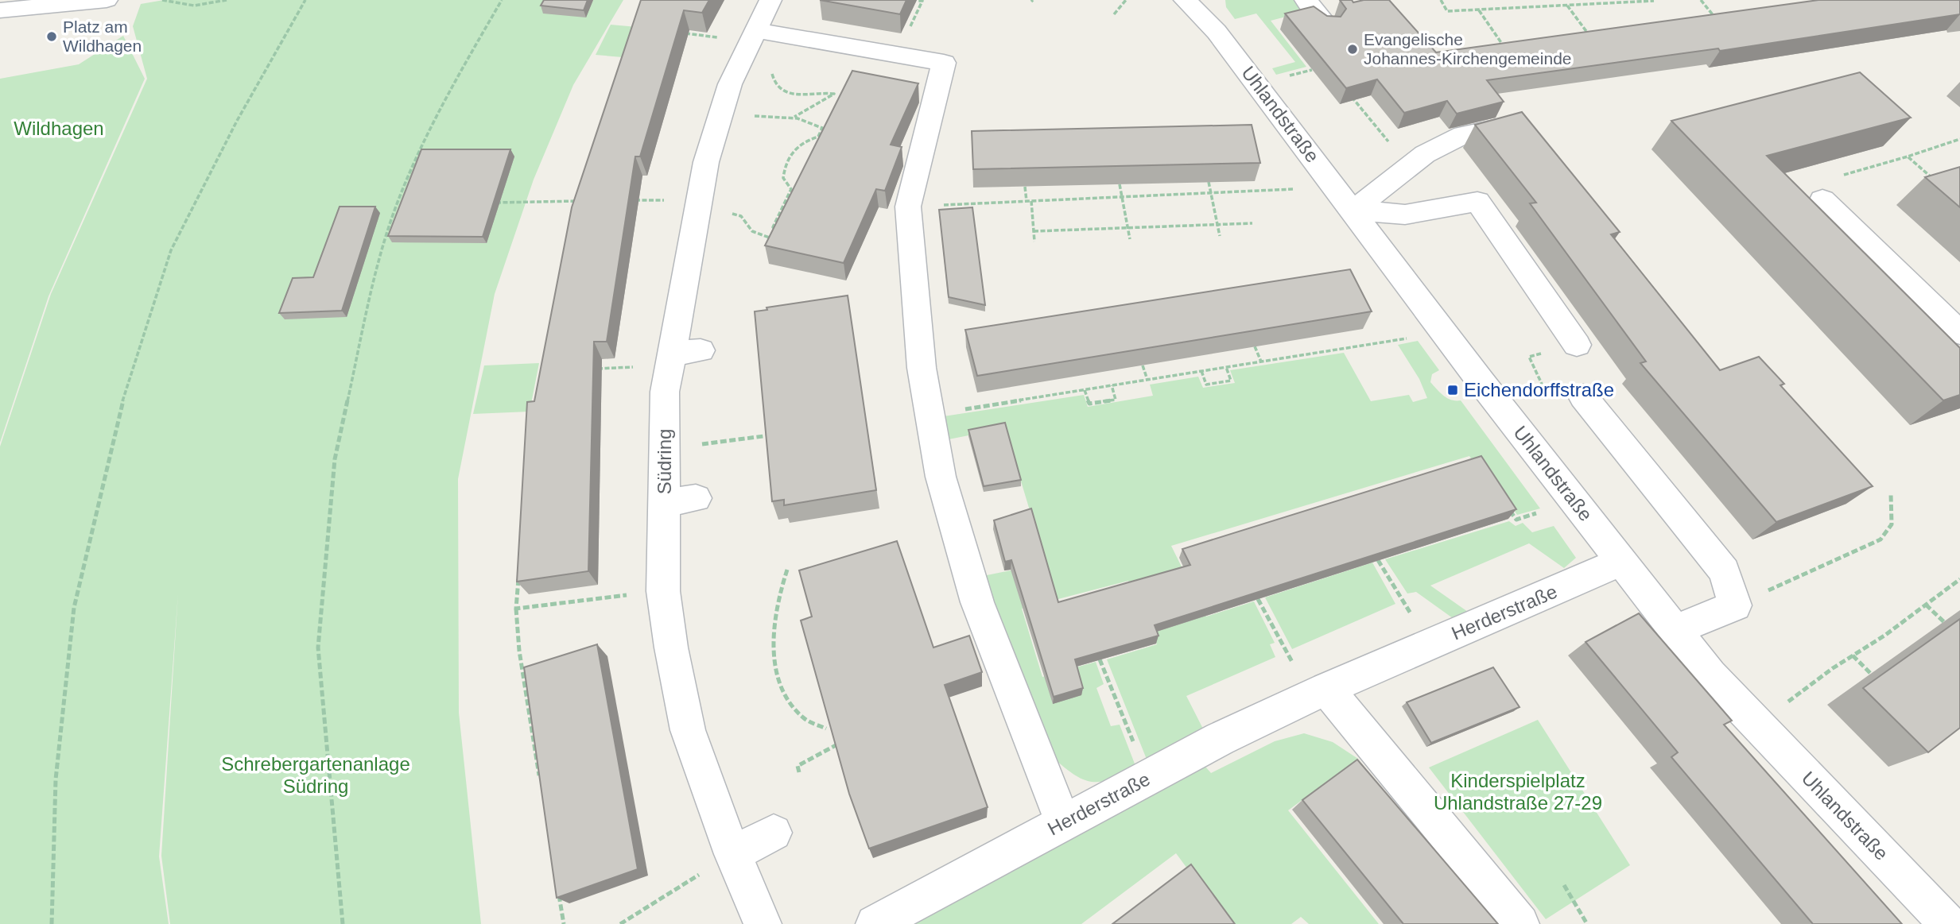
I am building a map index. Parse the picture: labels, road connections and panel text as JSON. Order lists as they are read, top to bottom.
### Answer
{
  "streets": {
    "street": ["Uhlandstraße", "Südring", "Herderstraße"]
  },
  "crossings": [
    ["Uhlandstraße", "Herderstraße"]
  ],
  "parks": ["Wildhagen", "Schrebergartenanlage Südring", "Kinderspielplatz Uhlandstraße 27-29"],
  "places": {
    "other": ["Platz am Wildhagen", "Evangelische Johannes-Kirchengemeinde"],
    "transit": ["Eichendorffstraße"]
  }
}
